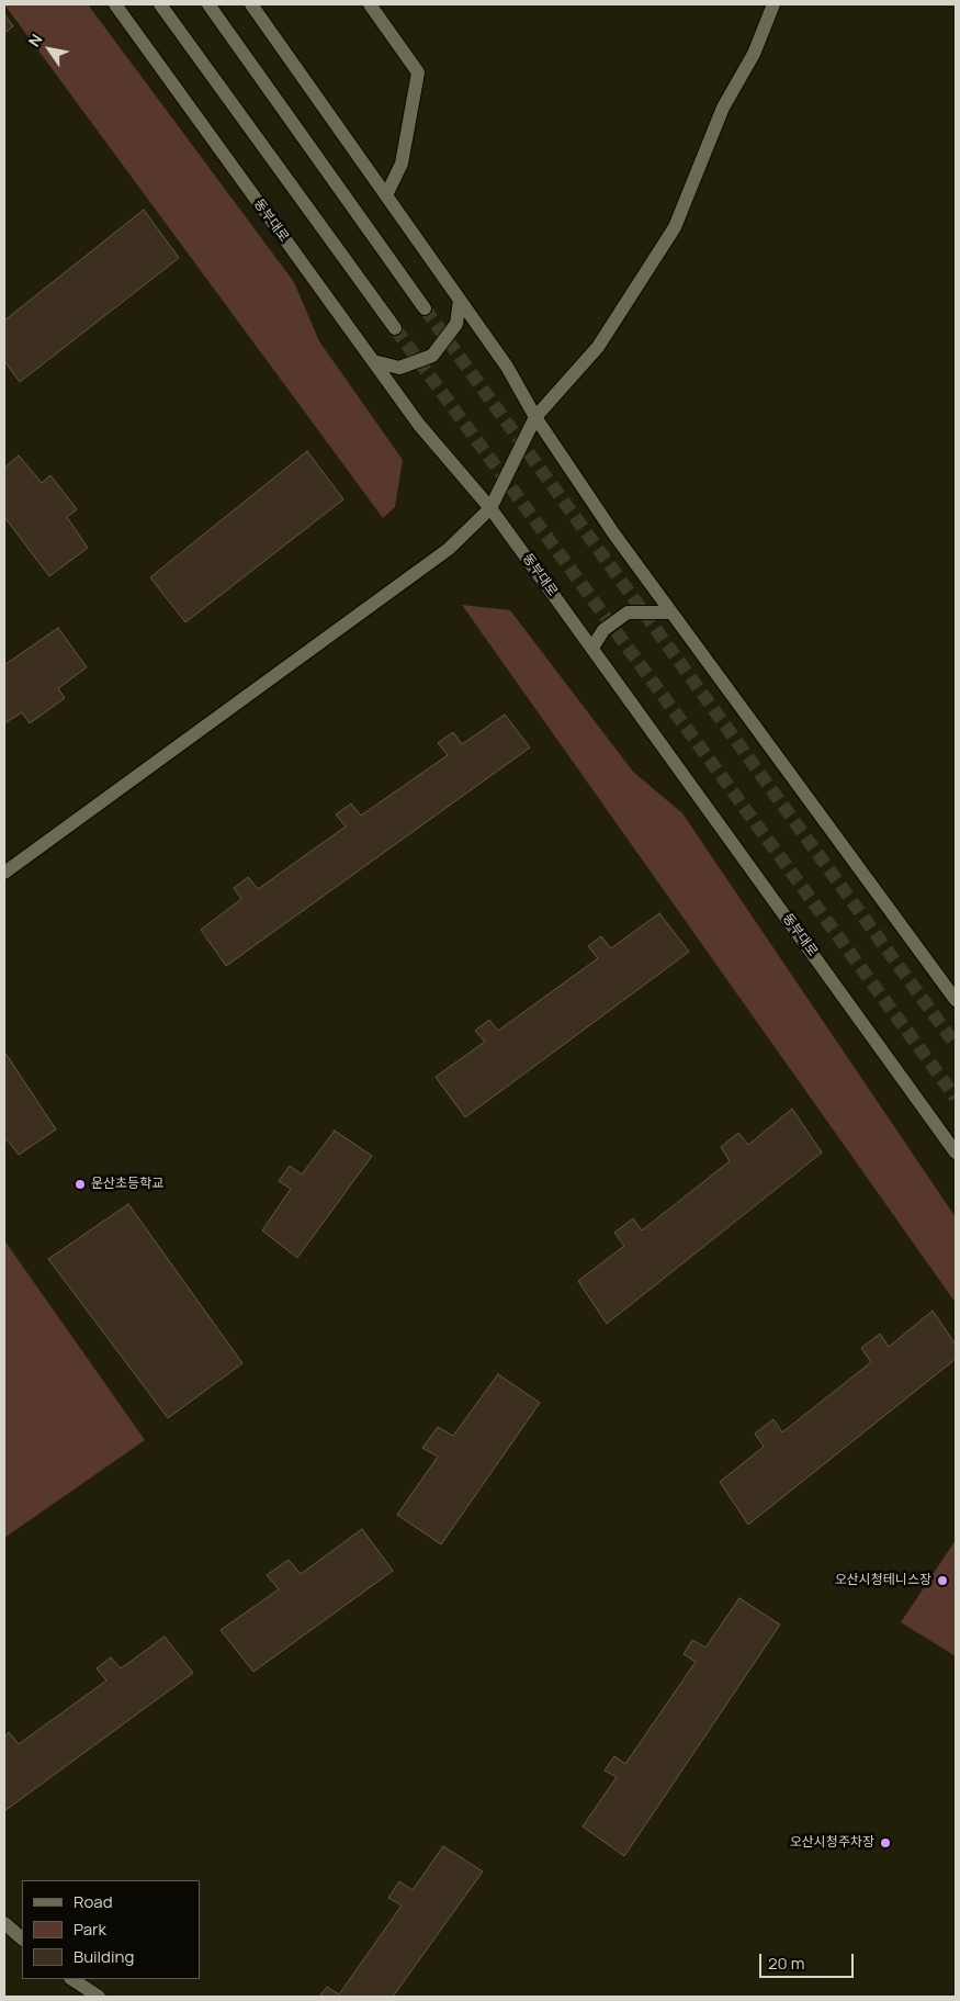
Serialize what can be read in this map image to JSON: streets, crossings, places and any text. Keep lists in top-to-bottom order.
{
  "streets": {
    "main road": ["동부대로"]
  },
  "places": ["운산초등학교", "오산시청테니스장", "오산시청주차장"],
  "legend": ["Road", "Park", "Building"],
  "scale_bar": "20 m",
  "north": "top left"
}
